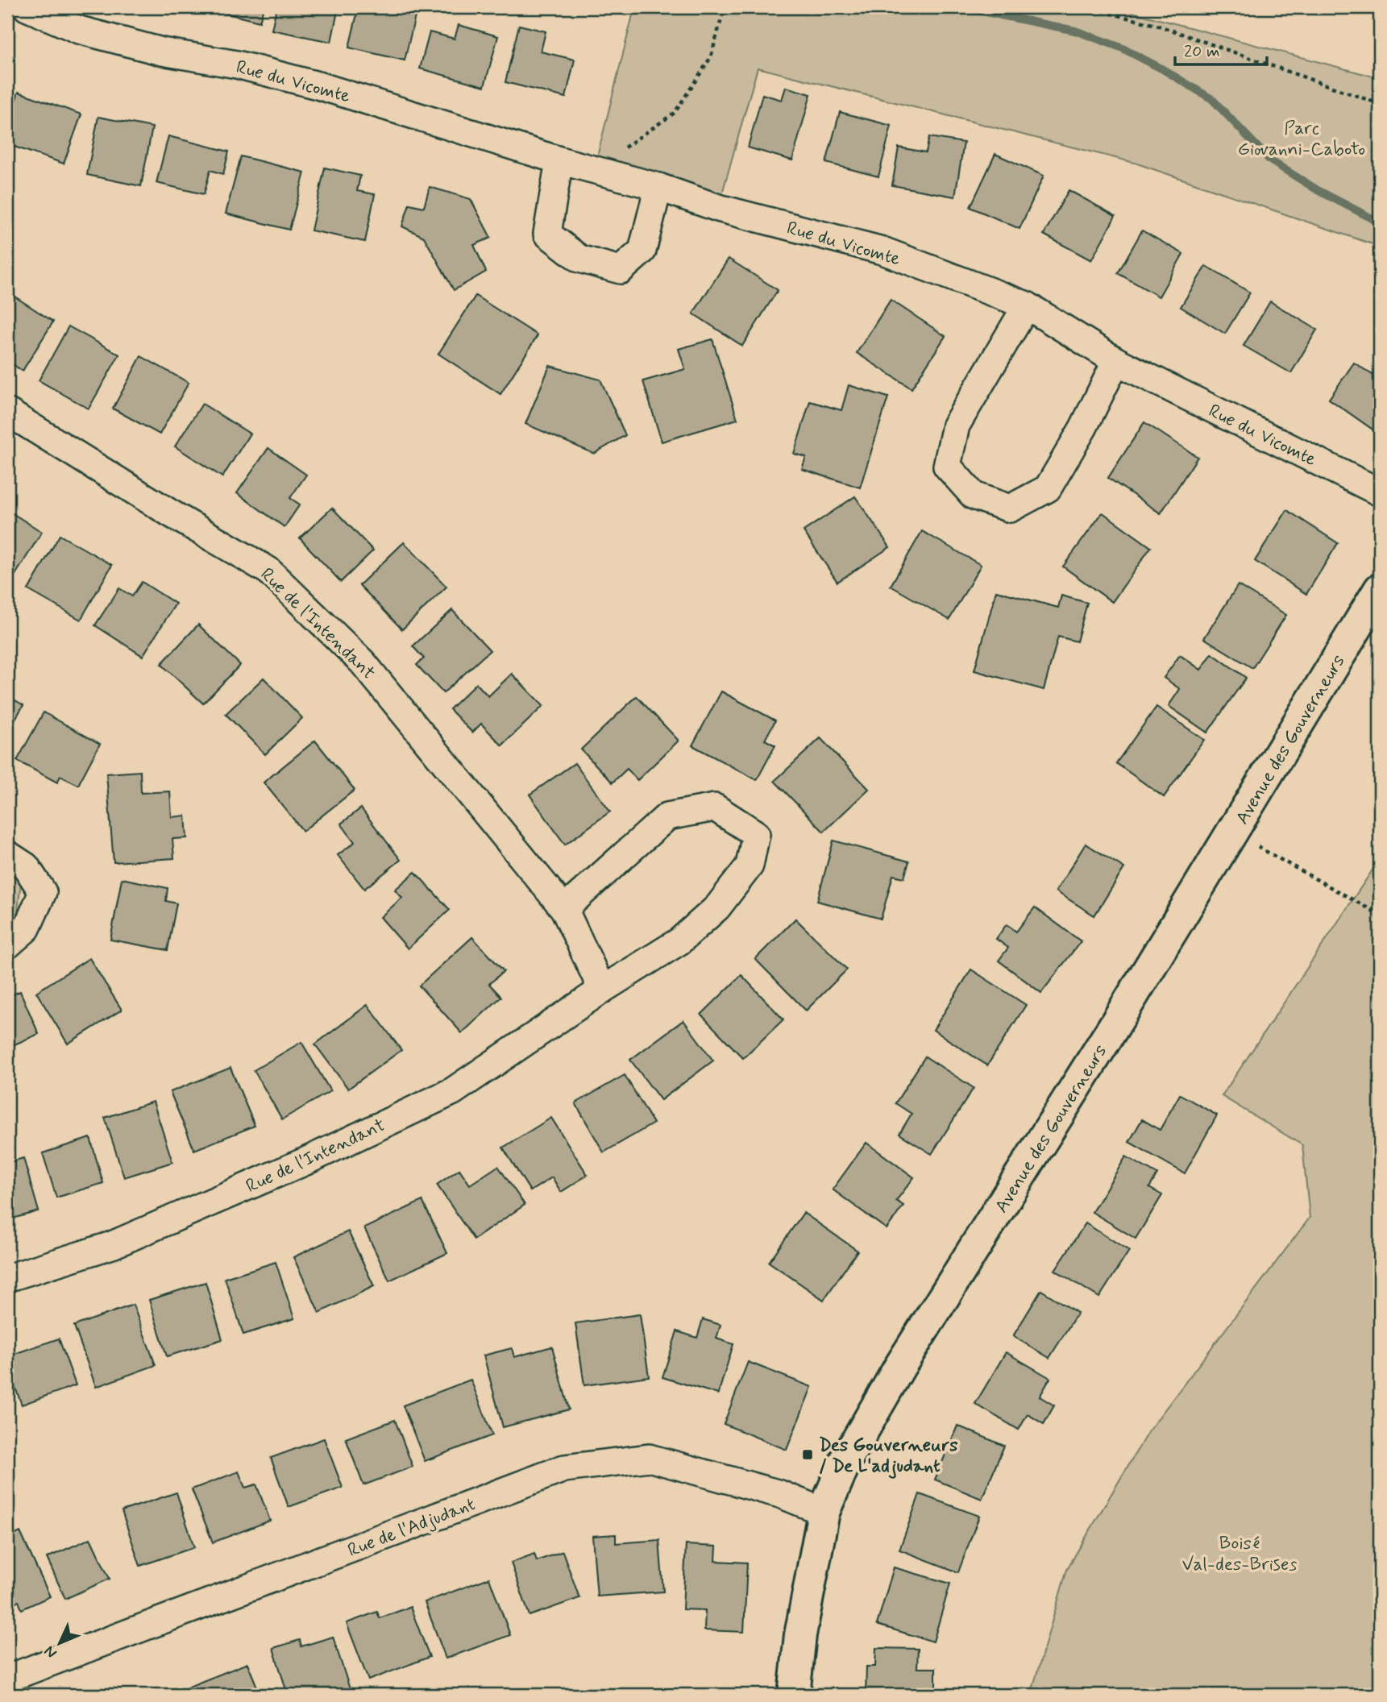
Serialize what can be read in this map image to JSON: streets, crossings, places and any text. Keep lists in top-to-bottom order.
{
  "streets": {
    "street": [
      "Rue du Vicomte",
      "Rue de l'Intendant",
      "Avenue des Gouverneurs",
      "Rue de l'Adjudant"
    ]
  },
  "crossings": [
    ["Avenue des Gouverneurs", "Rue de l'Adjudant"]
  ],
  "parks": ["Parc Giovanni-Caboto", "Boisé Val-des-Brises"],
  "places": {
    "transit": ["Des Gouverneurs / De L'adjudant"]
  },
  "scale_bar": "20 m",
  "north": "bottom left"
}
